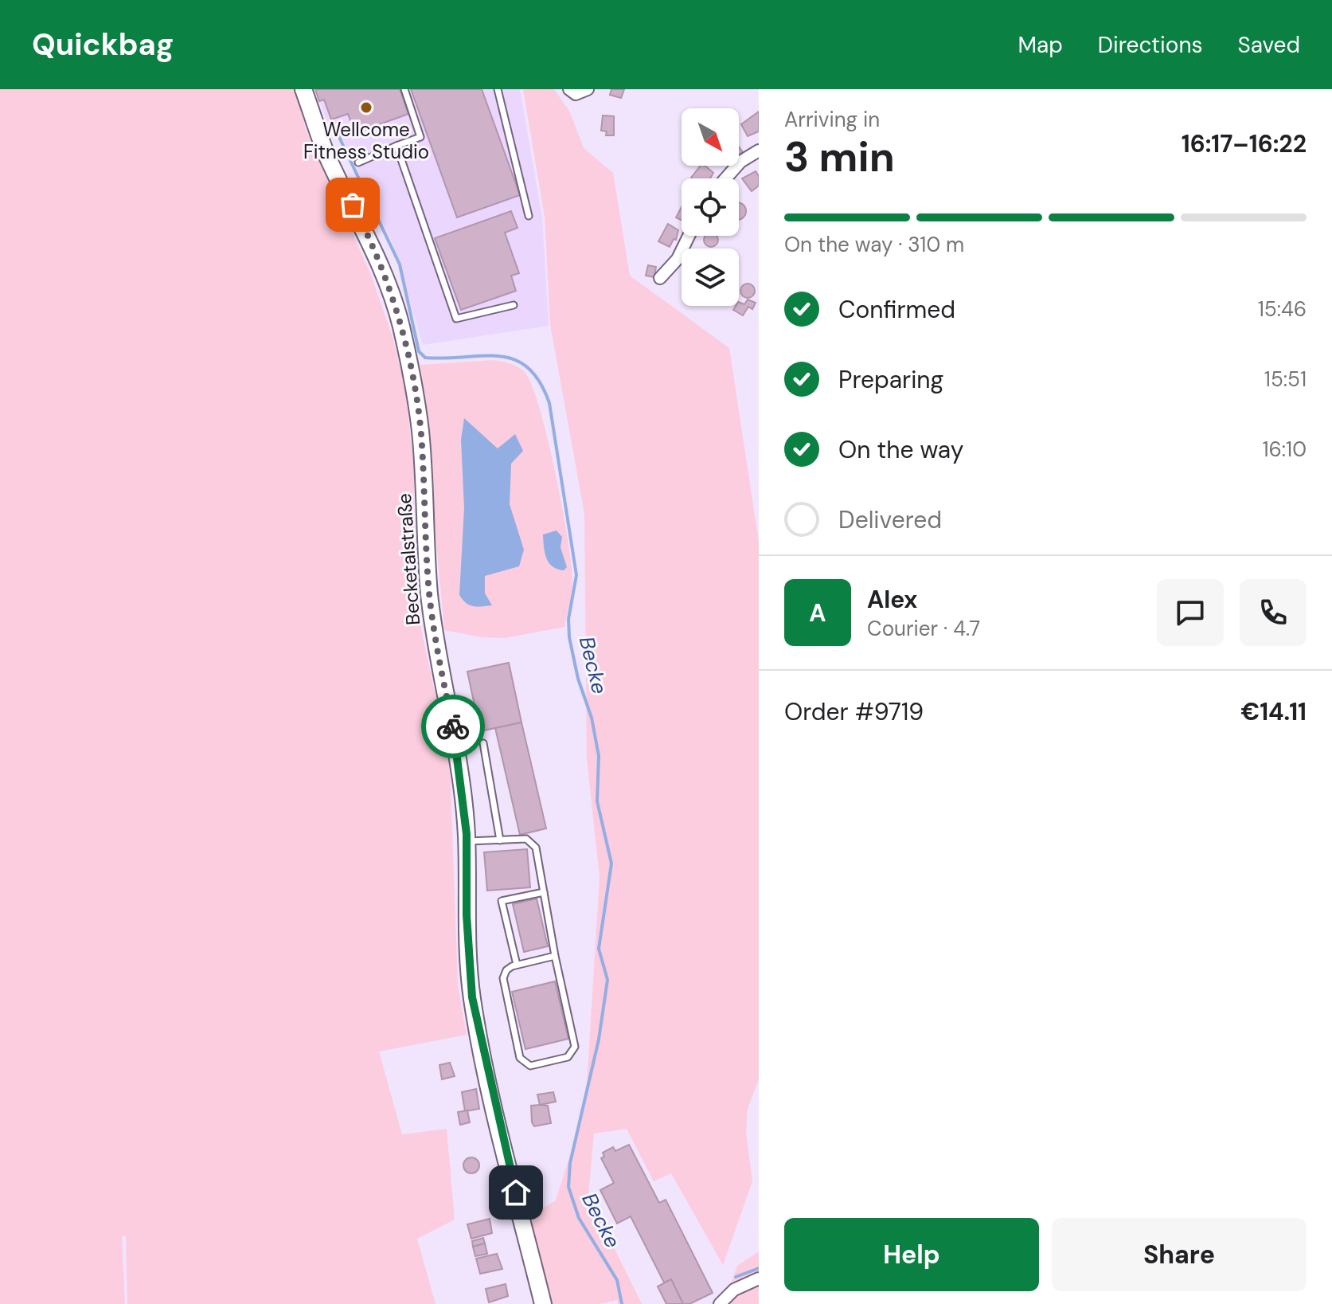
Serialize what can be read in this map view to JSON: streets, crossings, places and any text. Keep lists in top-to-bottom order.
{
  "streets": {
    "main road": ["Becketalstraße"]
  },
  "water": ["Becke"],
  "places": ["Wellcome Fitness Studio"],
  "north": "bottom right",
  "page": {
    "header": "Quickbag",
    "nav": ["Map", "Directions", "Saved"],
    "heading": ["3 min", "Arriving in", "16:17–16:22"],
    "panel": [
      "Alex",
      "Courier · 4.7",
      "Order #9719",
      "€14.11"
    ],
    "bar": "On the way · 310 m",
    "list": [
      ["Confirmed", "15:46"],
      ["Preparing", "15:51"],
      ["On the way", "16:10"],
      "Delivered"
    ],
    "round": "A",
    "buttons": ["Help", "Share"]
  }
}
